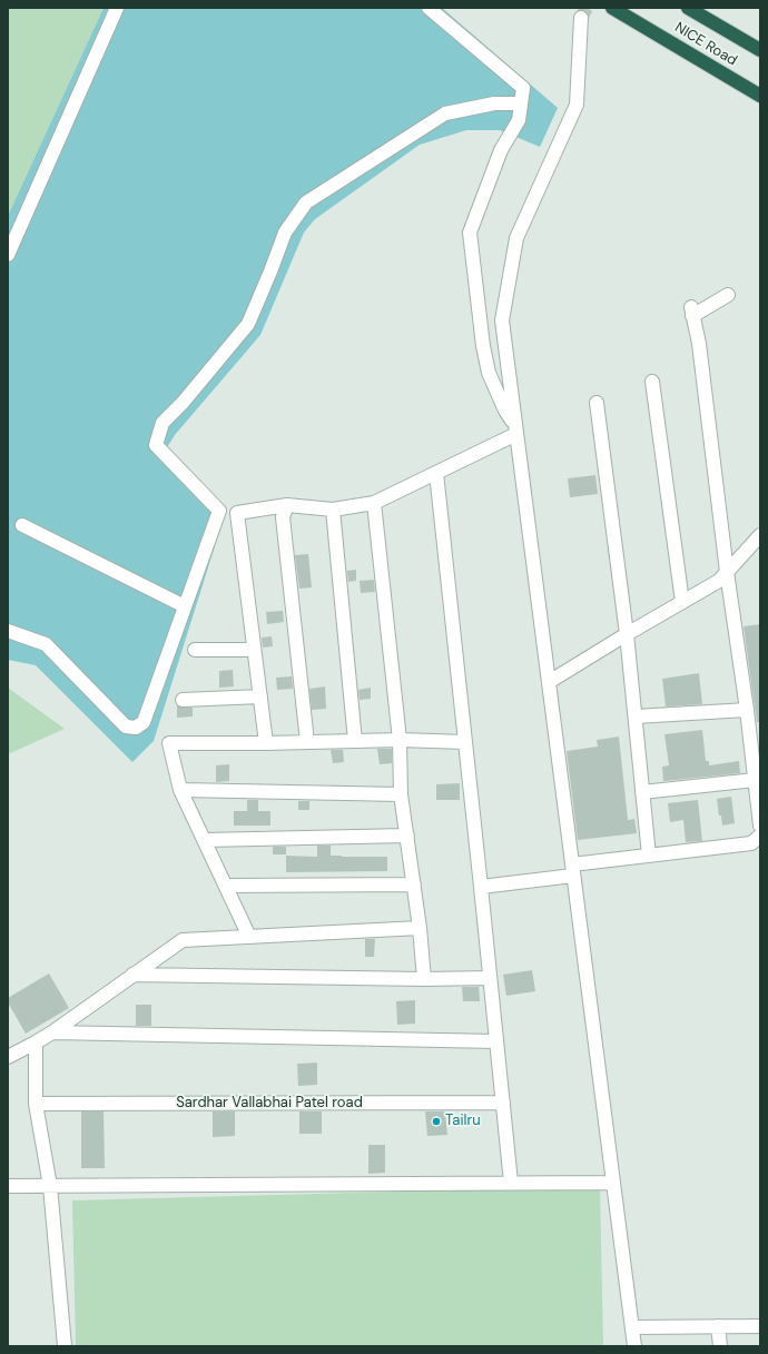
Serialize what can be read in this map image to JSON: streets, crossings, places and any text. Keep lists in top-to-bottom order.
{
  "streets": {
    "highway": ["NICE Road"],
    "street": ["Sardhar Vallabhai Patel road"]
  },
  "places": ["Tailru"]
}
